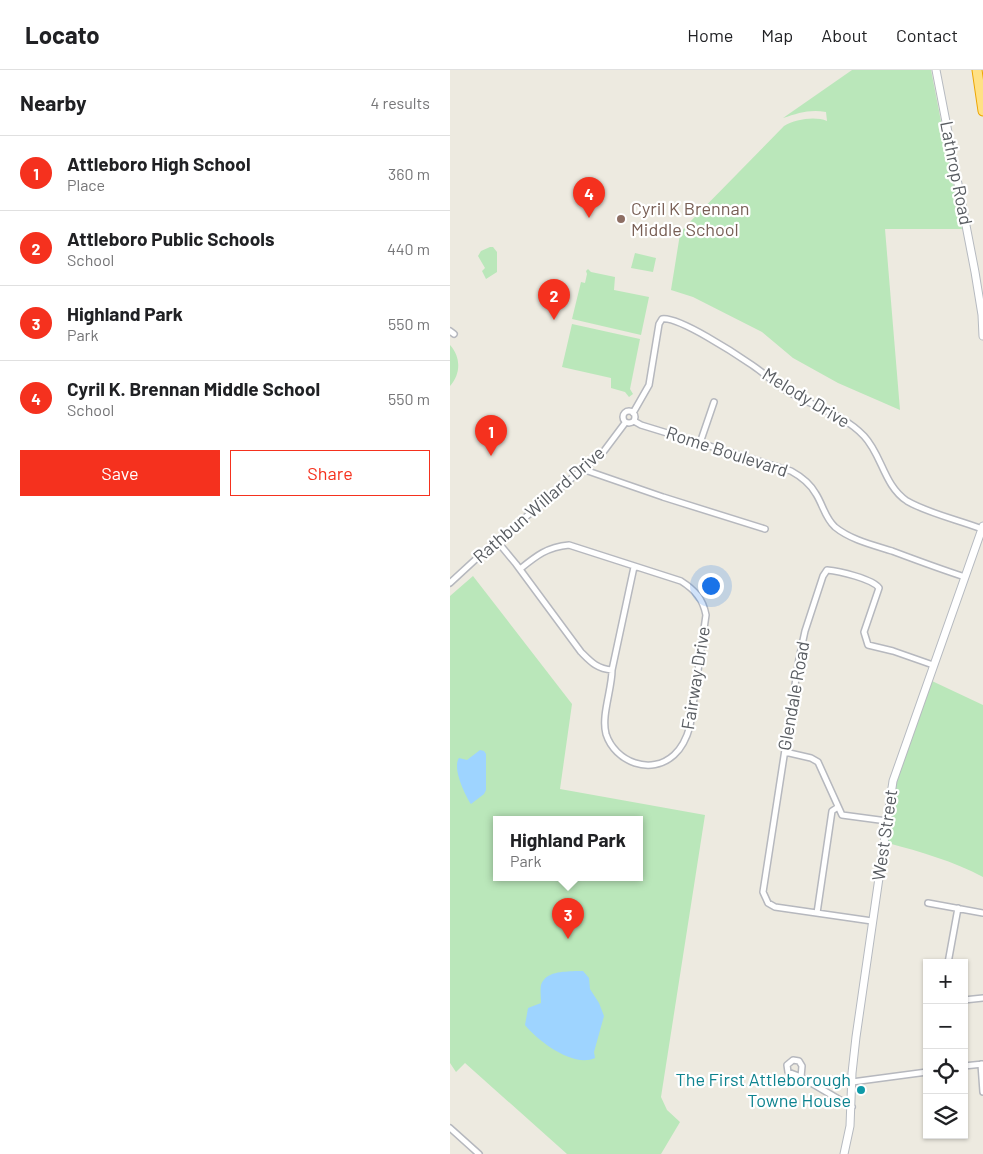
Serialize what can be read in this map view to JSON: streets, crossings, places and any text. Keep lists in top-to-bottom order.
{
  "streets": {
    "main road": ["Lathrop Road", "West Street"],
    "street": [
      "Melody Drive",
      "Rome Boulevard",
      "Rathbun Willard Drive",
      "Fairway Drive",
      "Glendale Road"
    ]
  },
  "crossings": [
    ["Melody Drive", "Rome Boulevard"],
    ["Melody Drive", "Rathbun Willard Drive"],
    ["Melody Drive", "West Street"],
    ["Rome Boulevard", "Rathbun Willard Drive"],
    ["Rome Boulevard", "West Street"],
    ["Glendale Road", "West Street"]
  ],
  "places": ["Cyril K Brennan Middle School", "The First Attleborough Towne House"],
  "page": {
    "header": "Locato",
    "nav": [
      "Home",
      "Map",
      "About",
      "Contact"
    ],
    "heading": ["Nearby", "4 results"],
    "list": [
      {
        "mark": "1",
        "name": "Attleboro High School",
        "note": "Place",
        "value": "360 m"
      },
      {
        "mark": "2",
        "name": "Attleboro Public Schools",
        "note": "School",
        "value": "440 m"
      },
      {
        "mark": "3",
        "name": "Highland Park",
        "note": "Park",
        "value": "550 m"
      },
      {
        "mark": "4",
        "name": "Cyril K. Brennan Middle School",
        "note": "School",
        "value": "550 m"
      }
    ],
    "pins": [
      "4",
      "2",
      "1",
      "3"
    ],
    "buttons": ["Save", "Share"],
    "popup": ["Highland Park", "Park"],
    "map_buttons": ["+", "−"]
  }
}
